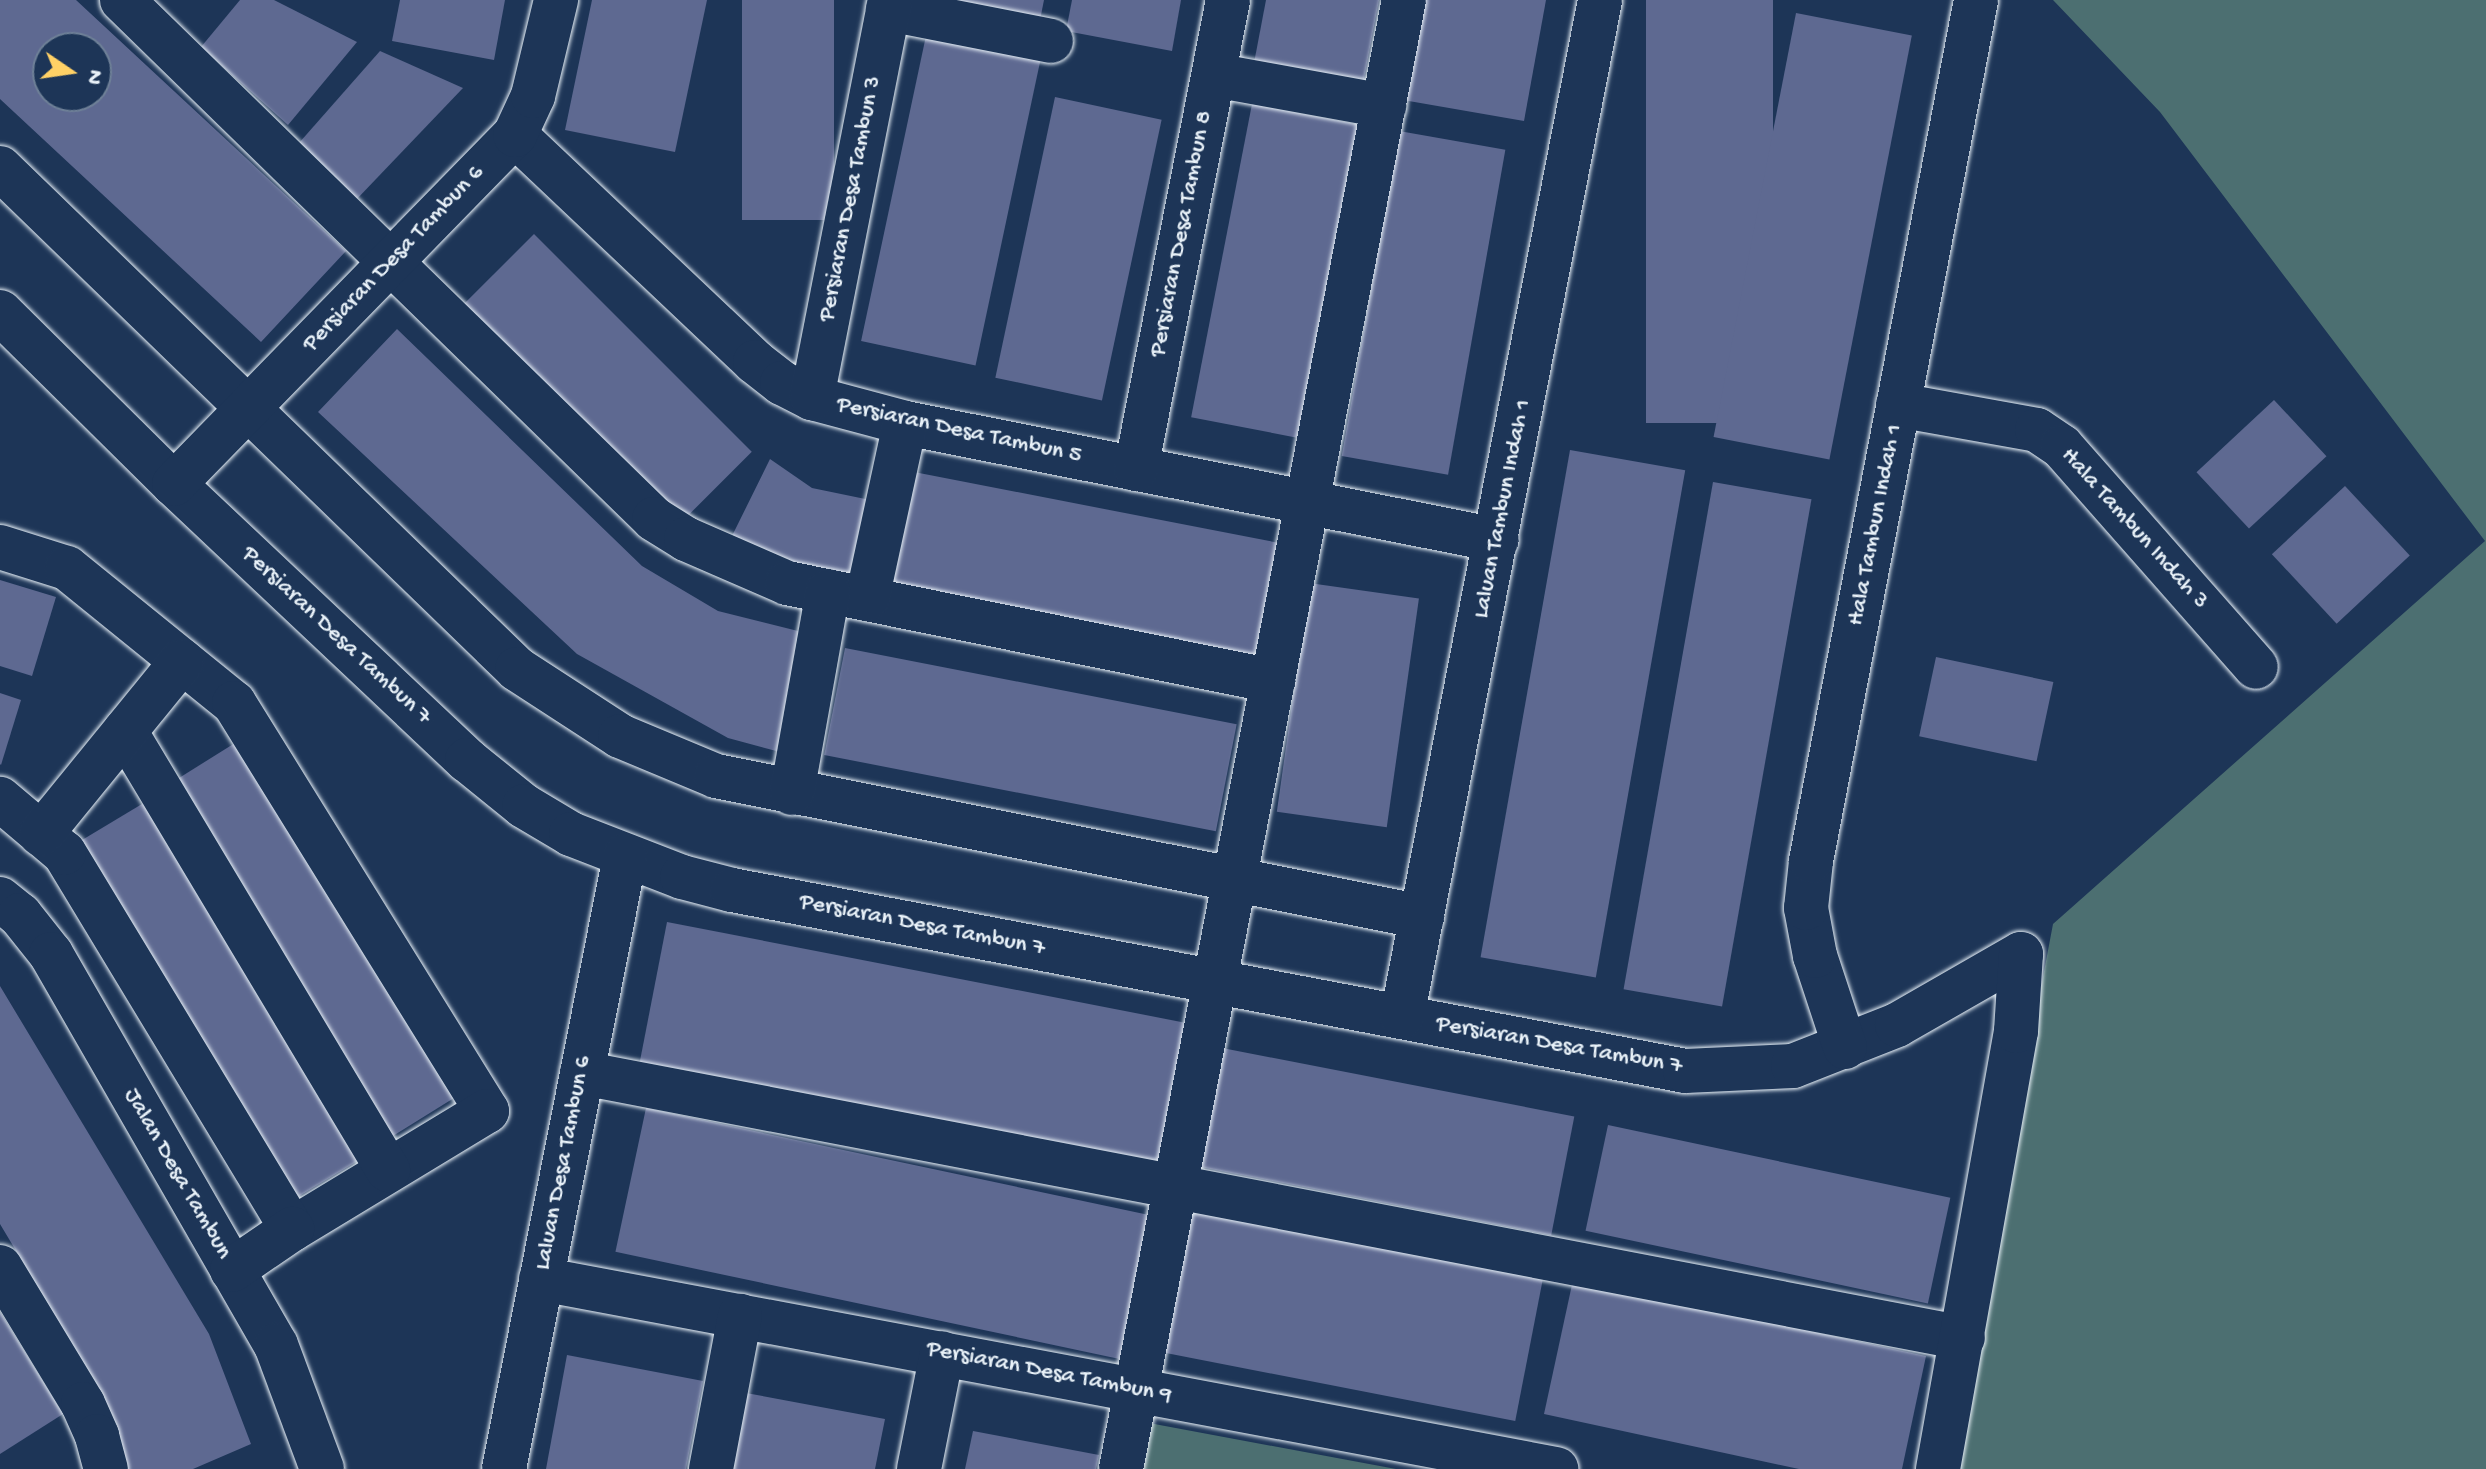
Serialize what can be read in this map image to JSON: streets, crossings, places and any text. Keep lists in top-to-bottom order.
{
  "streets": {
    "street": [
      "Persiaran Desa Tambun 3",
      "Persiaran Desa Tambun 8",
      "Persiaran Desa Tambun 6",
      "Persiaran Desa Tambun 5",
      "Laluan Tambun Indah 1",
      "Hala Tambun Indah 1",
      "Hala Tambun Indah 3",
      "Persiaran Desa Tambun 7",
      "Laluan Desa Tambun 6",
      "Jalan Desa Tambun",
      "Persiaran Desa Tambun 9"
    ]
  },
  "crossings": [
    ["Persiaran Desa Tambun 3", "Persiaran Desa Tambun 5"],
    ["Persiaran Desa Tambun 8", "Persiaran Desa Tambun 5"],
    ["Persiaran Desa Tambun 6", "Persiaran Desa Tambun 5"],
    ["Persiaran Desa Tambun 6", "Persiaran Desa Tambun 7"],
    ["Persiaran Desa Tambun 5", "Laluan Tambun Indah 1"],
    ["Laluan Tambun Indah 1", "Persiaran Desa Tambun 7"],
    ["Hala Tambun Indah 1", "Hala Tambun Indah 3"],
    ["Hala Tambun Indah 1", "Persiaran Desa Tambun 7"],
    ["Persiaran Desa Tambun 7", "Laluan Desa Tambun 6"],
    ["Laluan Desa Tambun 6", "Persiaran Desa Tambun 9"]
  ],
  "north": "right"
}
